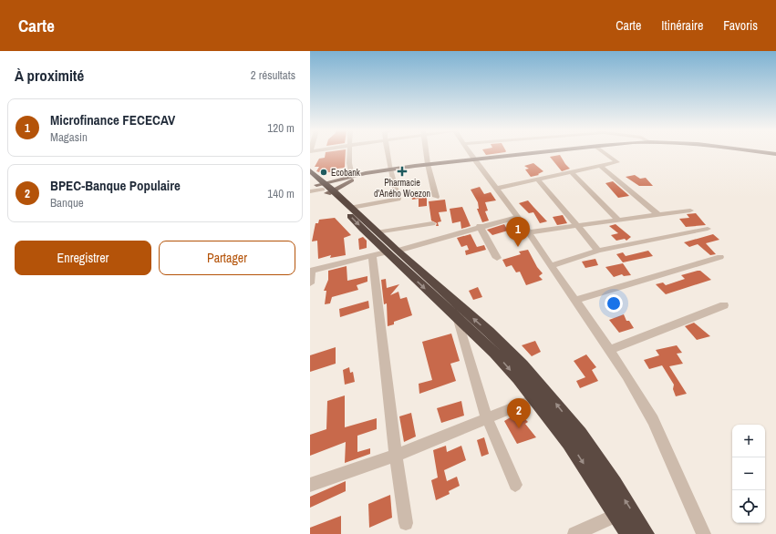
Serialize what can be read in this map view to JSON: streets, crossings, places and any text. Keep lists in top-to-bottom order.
{
  "places": {
    "health": ["Pharmacie d'Aného Woezon"],
    "other": ["Ecobank"]
  },
  "page": {
    "header": "Carte",
    "nav": ["Carte", "Itinéraire", "Favoris"],
    "heading": ["À proximité", "2 résultats"],
    "list": [
      {
        "mark": "1",
        "name": "Microfinance FECECAV",
        "note": "Magasin",
        "value": "120 m"
      },
      {
        "mark": "2",
        "name": "BPEC-Banque Populaire",
        "note": "Banque",
        "value": "140 m"
      }
    ],
    "pins": ["1", "2"],
    "buttons": ["Enregistrer", "Partager"],
    "map_buttons": ["+", "−"]
  }
}
